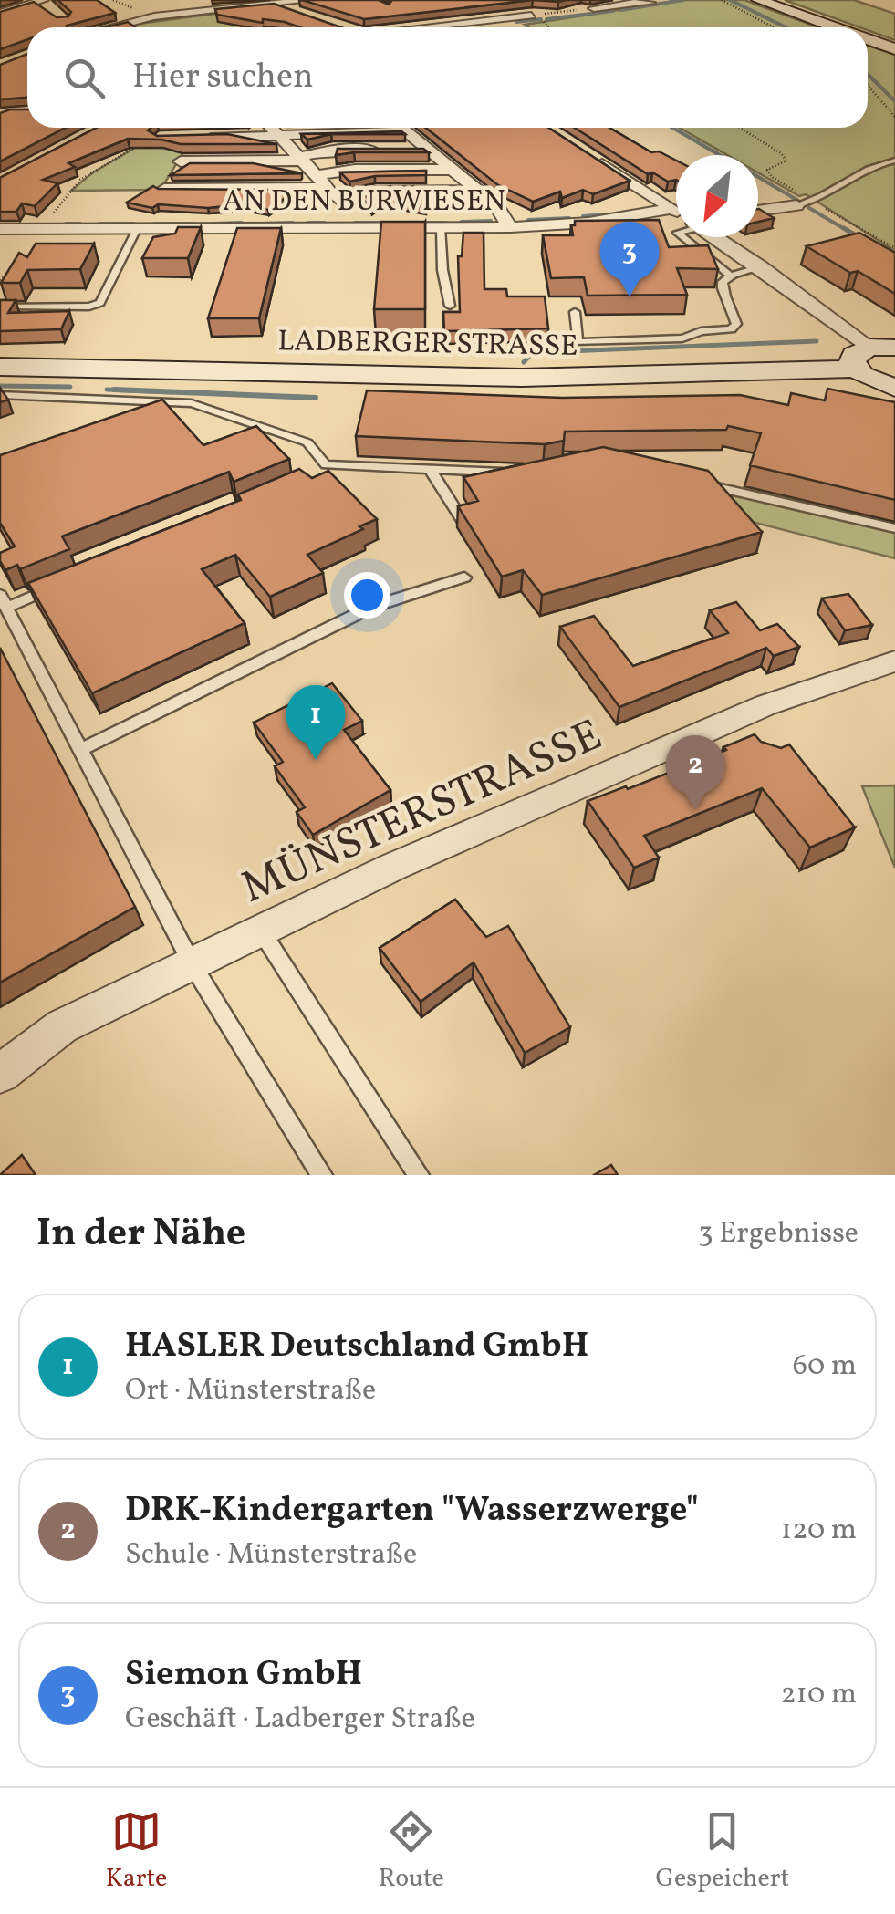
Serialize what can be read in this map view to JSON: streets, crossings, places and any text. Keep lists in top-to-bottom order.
{
  "streets": {
    "main road": ["LADBERGER STRASSE"],
    "street": ["AN DEN BURWIESEN", "MÜNSTERSTRASSE"]
  },
  "north": "bottom left",
  "page": {
    "search": "Hier suchen",
    "pins": ["3", "1", "2"],
    "heading": ["In der Nähe", "3 Ergebnisse"],
    "list": [
      {
        "mark": "1",
        "name": "HASLER Deutschland GmbH",
        "note": "Ort · Münsterstraße",
        "value": "60 m"
      },
      {
        "mark": "2",
        "name": "DRK-Kindergarten \"Wasserzwerge\"",
        "note": "Schule · Münsterstraße",
        "value": "120 m"
      },
      {
        "mark": "3",
        "name": "Siemon GmbH",
        "note": "Geschäft · Ladberger Straße",
        "value": "210 m"
      }
    ],
    "nav": ["Karte", "Route", "Gespeichert"]
  }
}
